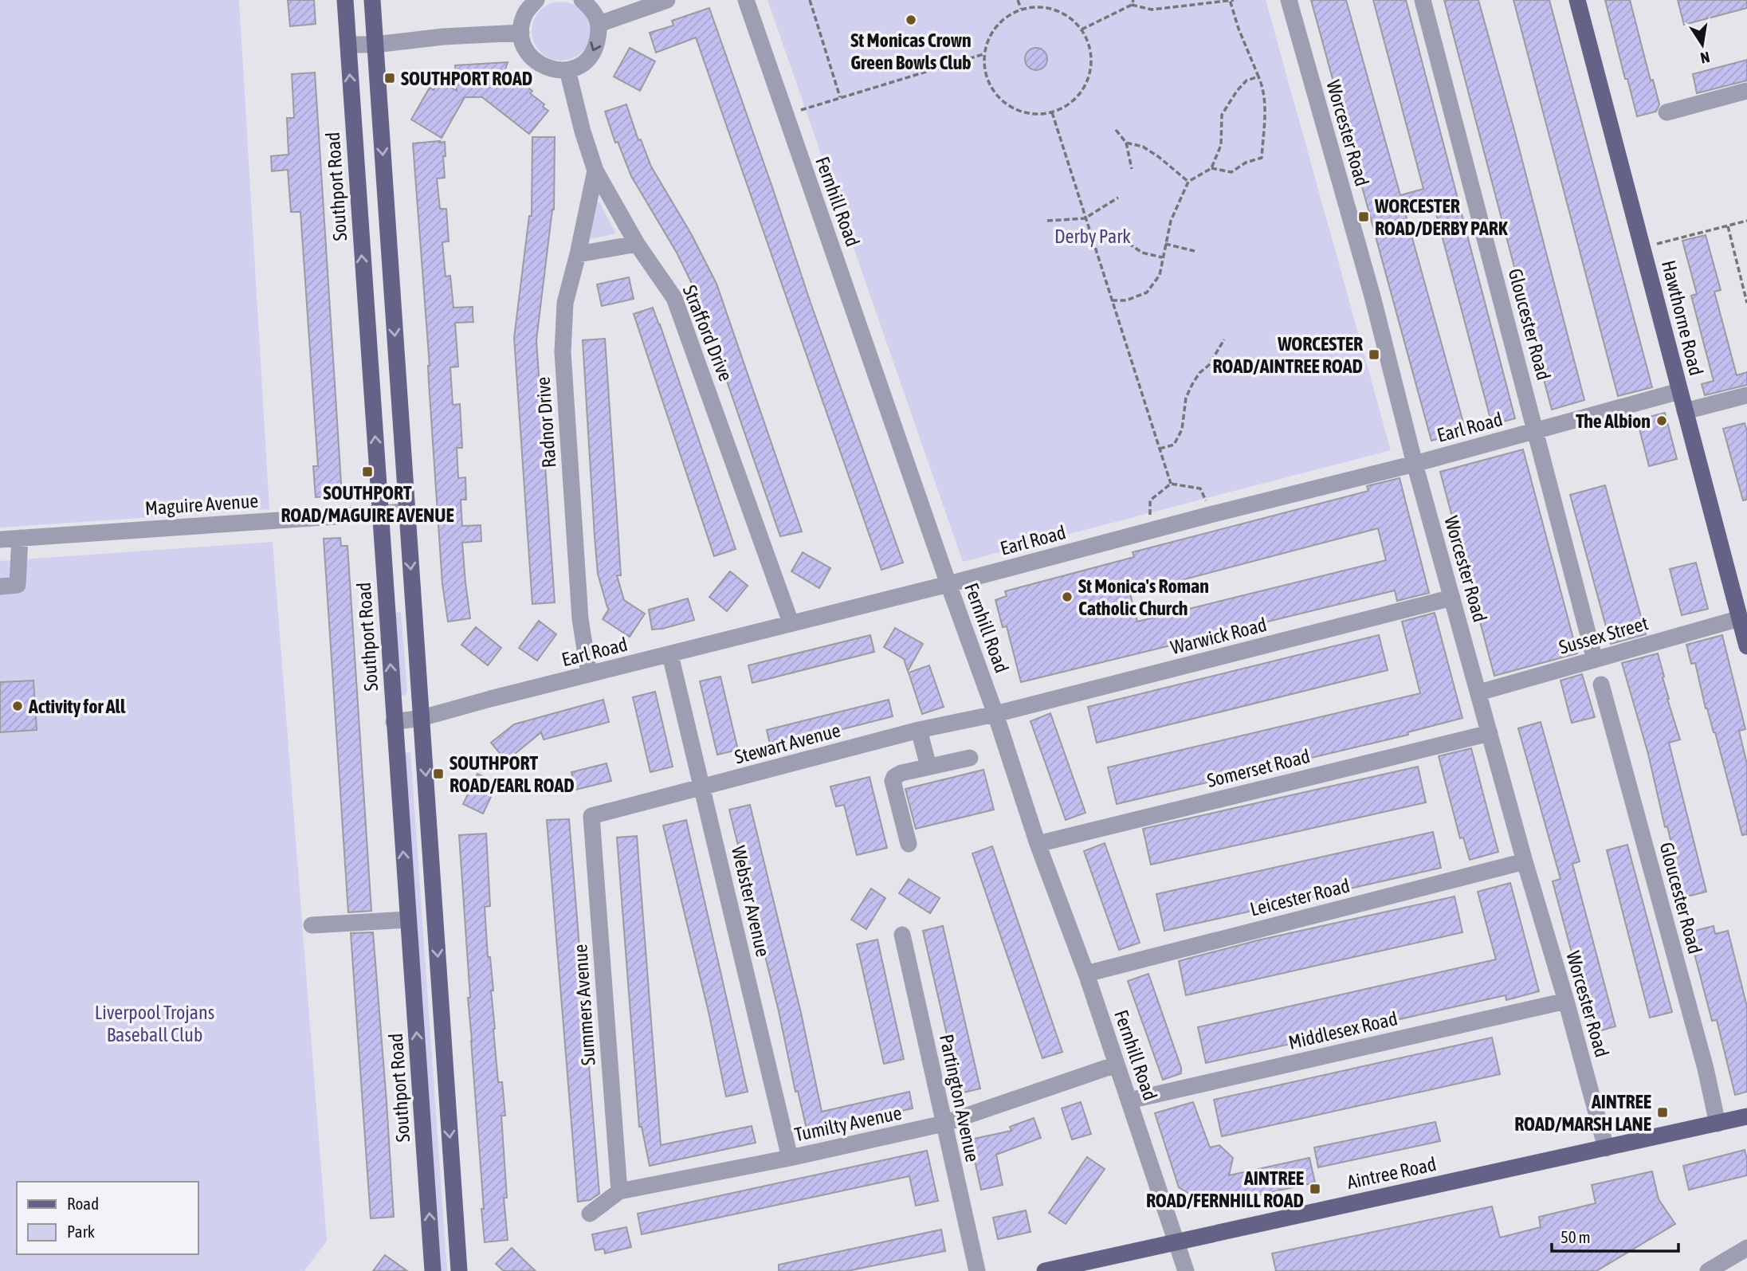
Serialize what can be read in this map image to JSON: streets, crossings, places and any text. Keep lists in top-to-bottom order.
{
  "streets": {
    "main road": ["Southport Road", "Hawthorne Road", "Aintree Road"],
    "street": [
      "Worcester Road",
      "Fernhill Road",
      "Gloucester Road",
      "Strafford Drive",
      "Radnor Drive",
      "Earl Road",
      "Maguire Avenue",
      "Sussex Street",
      "Warwick Road",
      "Stewart Avenue",
      "Somerset Road",
      "Leicester Road",
      "Webster Avenue",
      "Summers Avenue",
      "Middlesex Road",
      "Partington Avenue",
      "Tumilty Avenue"
    ]
  },
  "crossings": [
    ["Worcester Road", "Earl Road"],
    ["Worcester Road", "Sussex Street"],
    ["Worcester Road", "Warwick Road"],
    ["Worcester Road", "Somerset Road"],
    ["Worcester Road", "Leicester Road"],
    ["Worcester Road", "Middlesex Road"],
    ["Worcester Road", "Aintree Road"],
    ["Southport Road", "Earl Road"],
    ["Southport Road", "Maguire Avenue"],
    ["Fernhill Road", "Earl Road"],
    ["Fernhill Road", "Warwick Road"],
    ["Fernhill Road", "Stewart Avenue"],
    ["Fernhill Road", "Somerset Road"],
    ["Fernhill Road", "Leicester Road"],
    ["Fernhill Road", "Middlesex Road"],
    ["Fernhill Road", "Tumilty Avenue"],
    ["Fernhill Road", "Aintree Road"],
    ["Hawthorne Road", "Earl Road"],
    ["Hawthorne Road", "Sussex Street"],
    ["Gloucester Road", "Earl Road"],
    ["Gloucester Road", "Sussex Street"],
    ["Gloucester Road", "Aintree Road"],
    ["Strafford Drive", "Radnor Drive"],
    ["Strafford Drive", "Earl Road"],
    ["Radnor Drive", "Earl Road"],
    ["Earl Road", "Webster Avenue"],
    ["Warwick Road", "Stewart Avenue"],
    ["Stewart Avenue", "Webster Avenue"],
    ["Stewart Avenue", "Summers Avenue"],
    ["Webster Avenue", "Tumilty Avenue"],
    ["Summers Avenue", "Tumilty Avenue"],
    ["Partington Avenue", "Tumilty Avenue"]
  ],
  "parks": ["Derby Park", "Liverpool Trojans Baseball Club"],
  "places": {
    "other": [
      "St Monicas Crown Green Bowls Club",
      "The Albion",
      "St Monica's Roman Catholic Church",
      "Activity for All"
    ],
    "transit": [
      "SOUTHPORT ROAD",
      "WORCESTER ROAD/DERBY PARK",
      "WORCESTER ROAD/AINTREE ROAD",
      "SOUTHPORT ROAD/MAGUIRE AVENUE",
      "SOUTHPORT ROAD/EARL ROAD",
      "AINTREE ROAD/MARSH LANE",
      "AINTREE ROAD/FERNHILL ROAD"
    ]
  },
  "legend": ["Road", "Park"],
  "scale_bar": "50 m",
  "north": "bottom"
}
